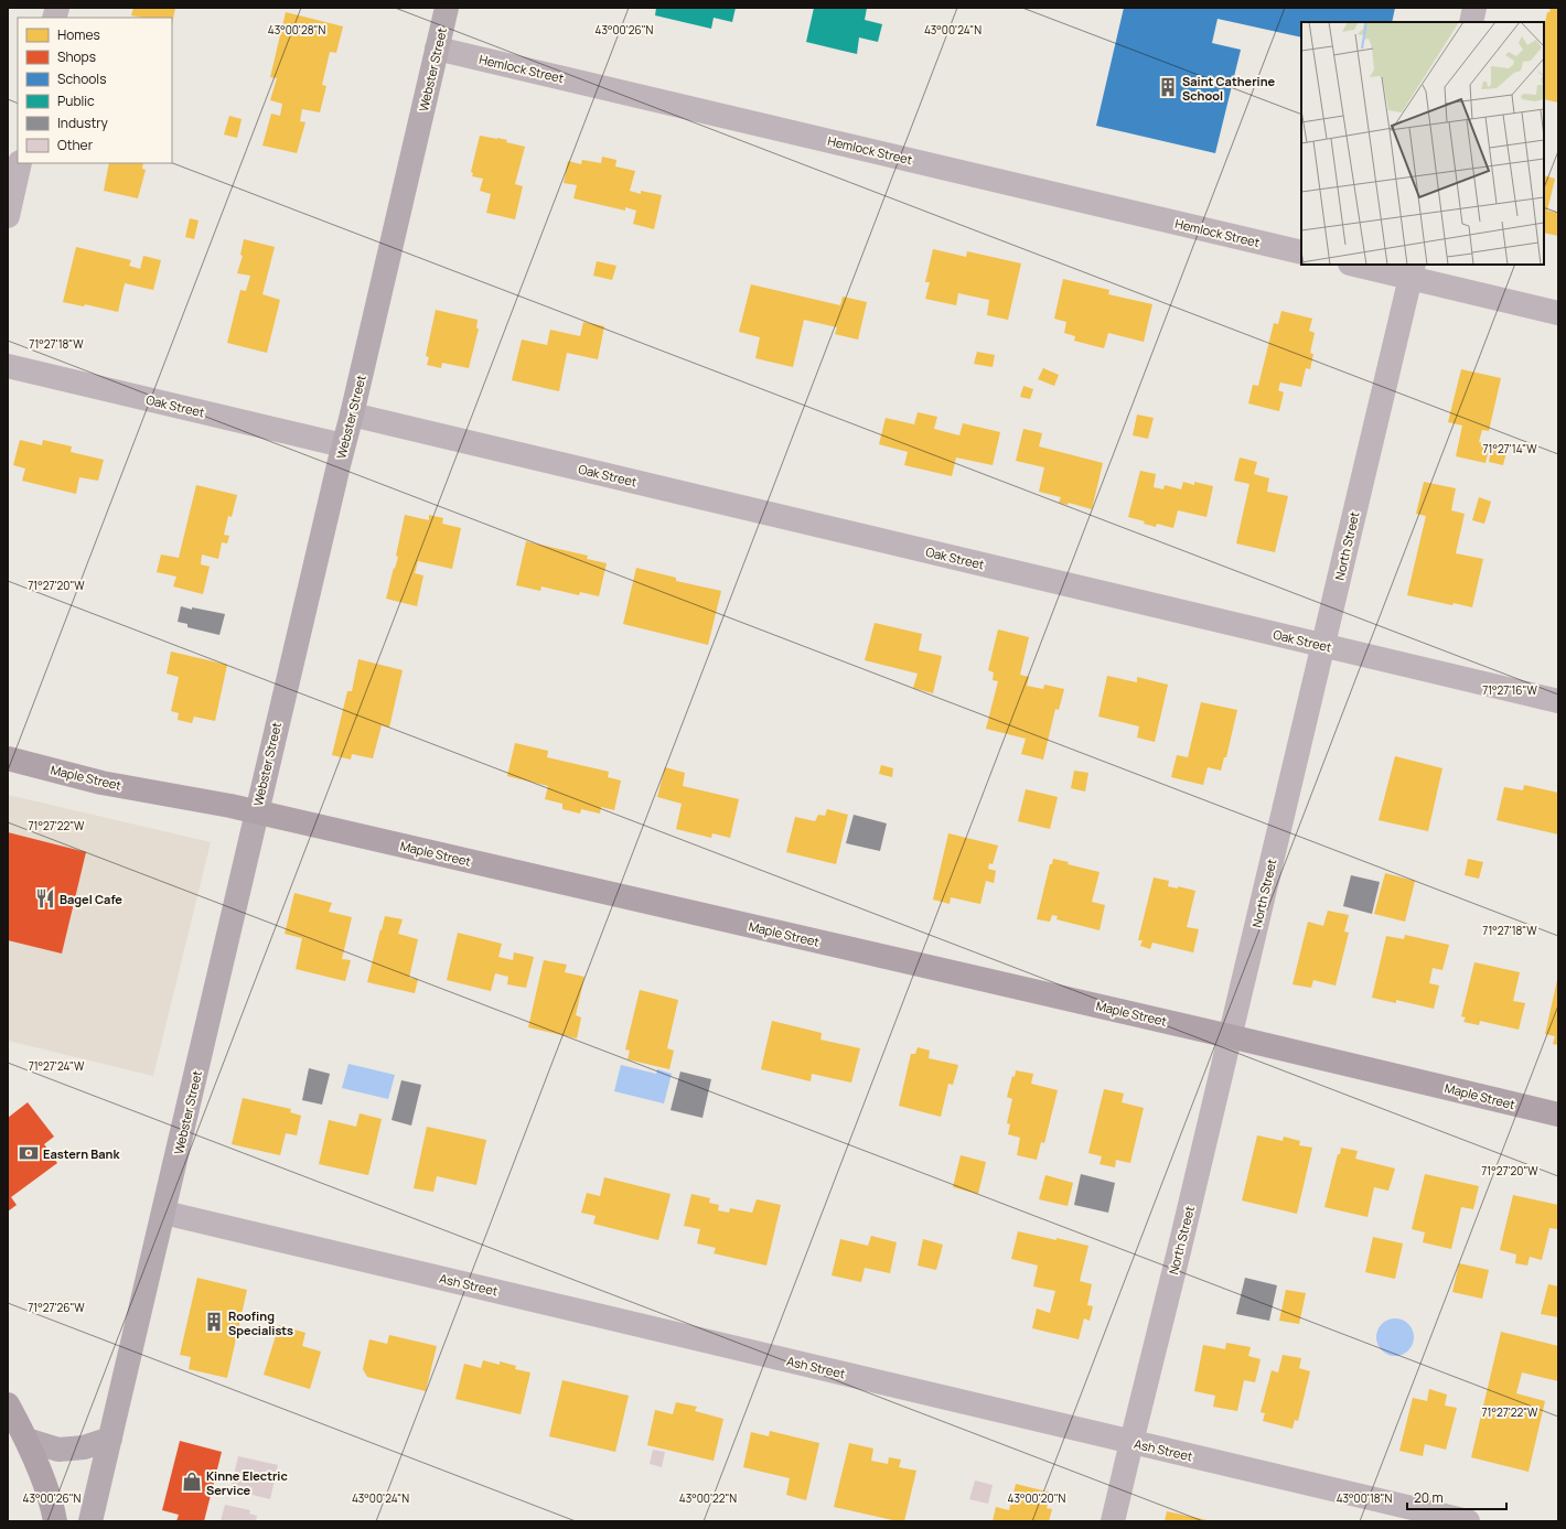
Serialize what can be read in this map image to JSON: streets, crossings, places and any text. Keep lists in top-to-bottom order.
{
  "streets": {
    "main road": ["Maple Street"],
    "street": [
      "Hemlock Street",
      "Webster Street",
      "Oak Street",
      "North Street",
      "Ash Street"
    ]
  },
  "crossings": [
    ["Hemlock Street", "Webster Street"],
    ["Webster Street", "Oak Street"],
    ["Webster Street", "Maple Street"],
    ["Webster Street", "Ash Street"],
    ["Oak Street", "North Street"],
    ["North Street", "Maple Street"],
    ["North Street", "Ash Street"]
  ],
  "places": {
    "building": ["Saint Catherine School", "Roofing Specialists"],
    "restaurant": ["Bagel Cafe"],
    "bank": ["Eastern Bank"],
    "shop": ["Kinne Electric Service"]
  },
  "legend": [
    "Homes",
    "Shops",
    "Schools",
    "Public",
    "Industry",
    "Other"
  ],
  "scale_bar": "20 m",
  "coordinates": [
    "43°00'28\"N",
    "43°00'26\"N",
    "43°00'24\"N",
    "71°27'18\"W",
    "71°27'14\"W",
    "71°27'20\"W",
    "71°27'16\"W",
    "71°27'22\"W",
    "71°27'24\"W",
    "71°27'26\"W",
    "43°00'22\"N",
    "43°00'20\"N",
    "43°00'18\"N"
  ]
}
